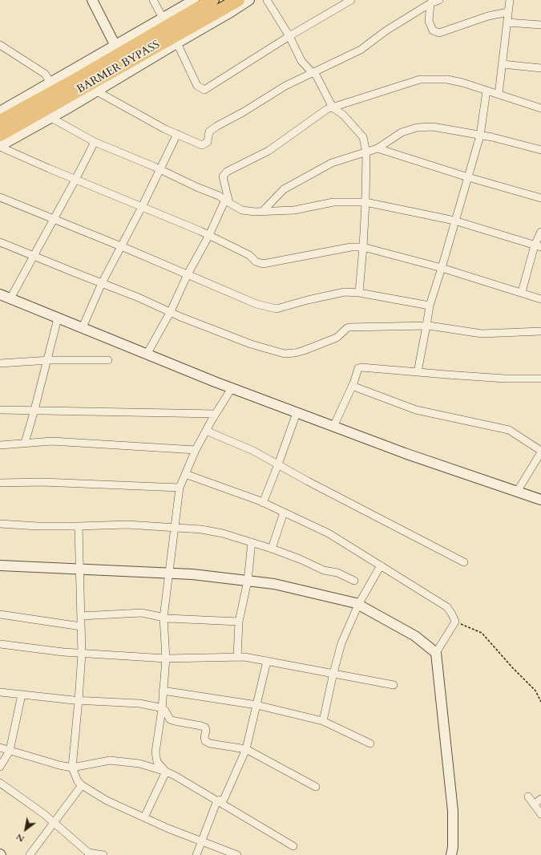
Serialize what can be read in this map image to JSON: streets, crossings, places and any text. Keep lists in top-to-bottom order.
{
  "streets": {
    "highway": ["BARMER BYPASS"]
  },
  "north": "bottom left"
}
